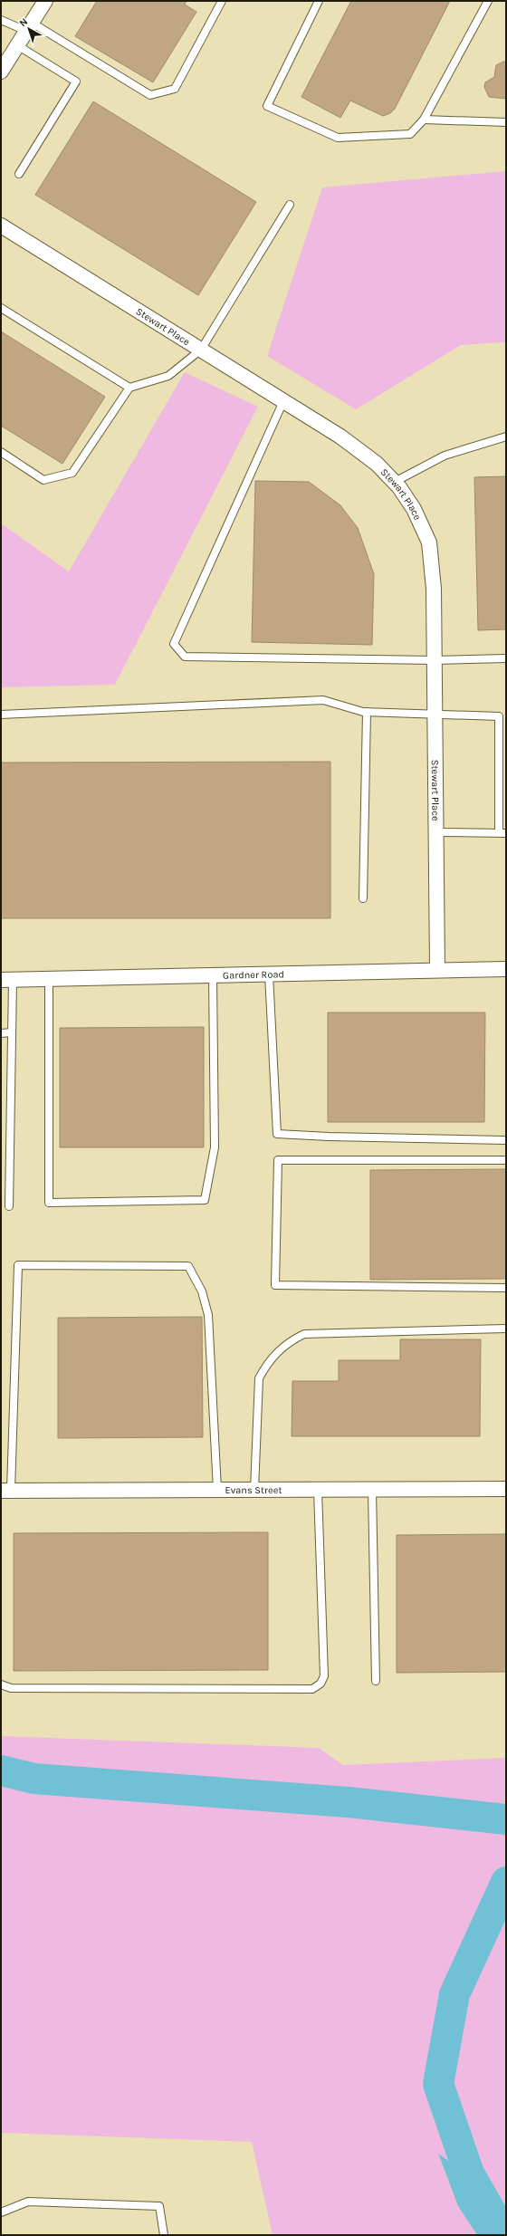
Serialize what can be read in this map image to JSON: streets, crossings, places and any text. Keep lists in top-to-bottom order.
{
  "streets": {
    "street": ["Stewart Place", "Gardner Road", "Evans Street"]
  },
  "crossings": [
    ["Stewart Place", "Gardner Road"]
  ],
  "north": "top left"
}
